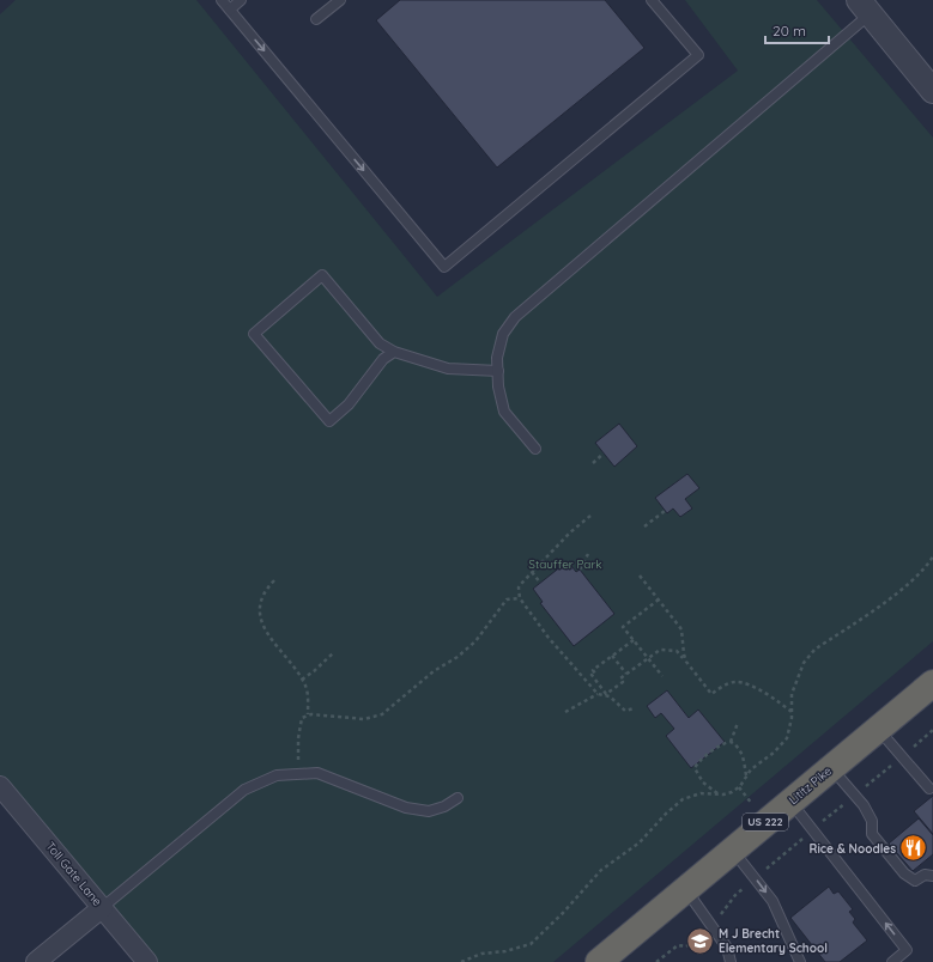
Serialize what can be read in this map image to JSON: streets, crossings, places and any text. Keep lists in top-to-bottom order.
{
  "streets": {
    "highway": ["Lititz Pike", "US 222"],
    "street": ["Toll Gate Lane"]
  },
  "parks": ["Stauffer Park"],
  "places": {
    "restaurant": ["Rice & Noodles"],
    "school or university": ["M J Brecht Elementary School"]
  },
  "scale_bar": "20 m"
}
